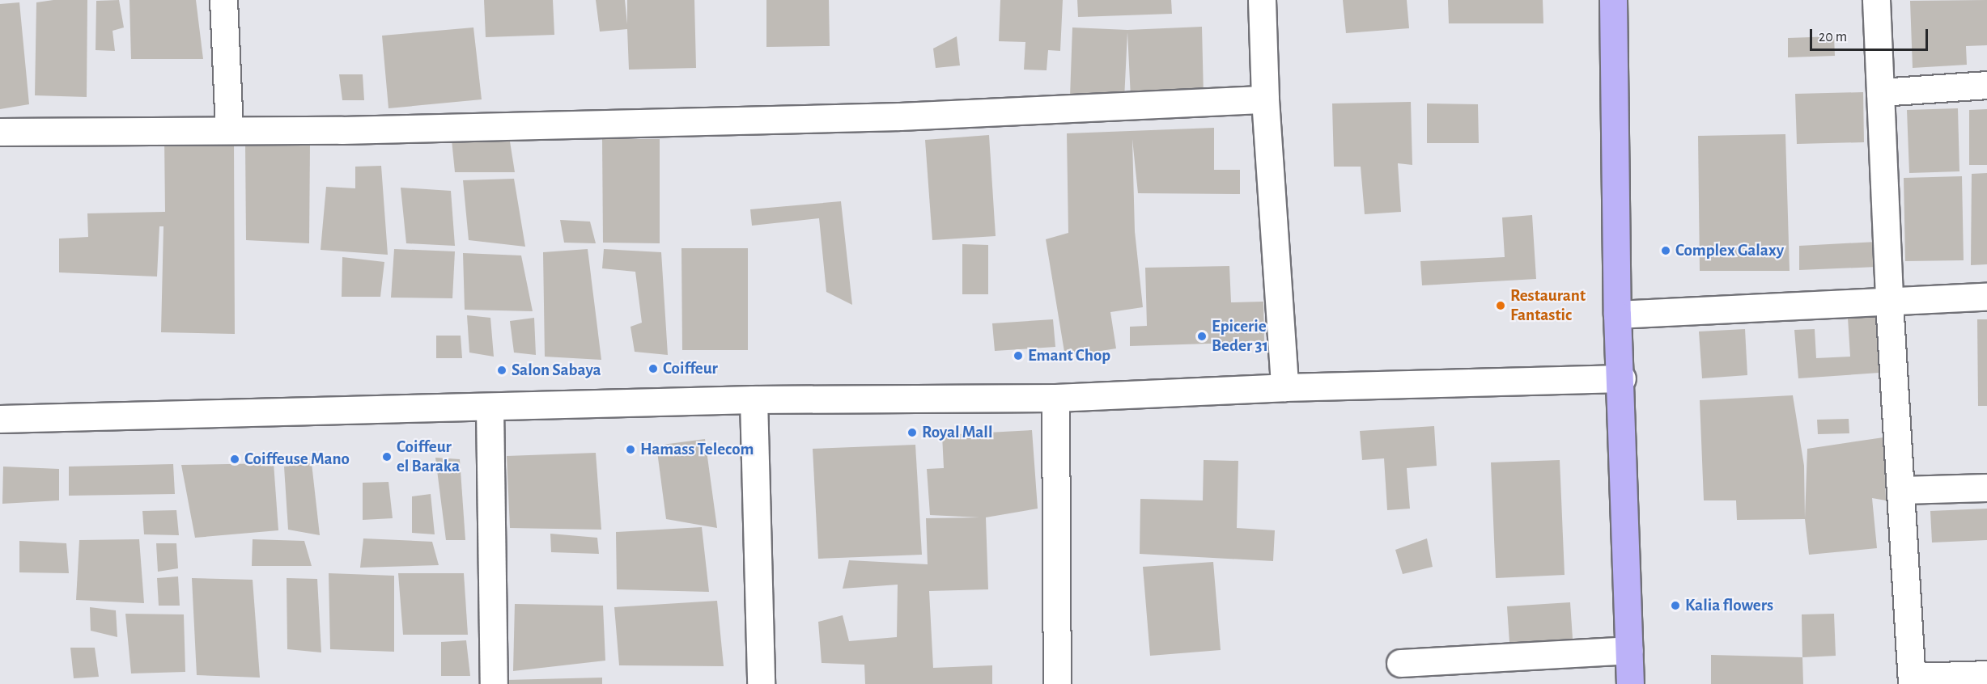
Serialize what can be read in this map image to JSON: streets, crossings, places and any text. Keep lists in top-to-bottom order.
{
  "places": [
    "Complex Galaxy",
    "Restaurant Fantastic",
    "Epicerie Beder 31",
    "Emant Chop",
    "Coiffeur",
    "Salon Sabaya",
    "Royal Mall",
    "Hamass Telecom",
    "Coiffeur el Baraka",
    "Coiffeuse Mano",
    "Kalia flowers"
  ],
  "scale_bar": "20 m"
}
